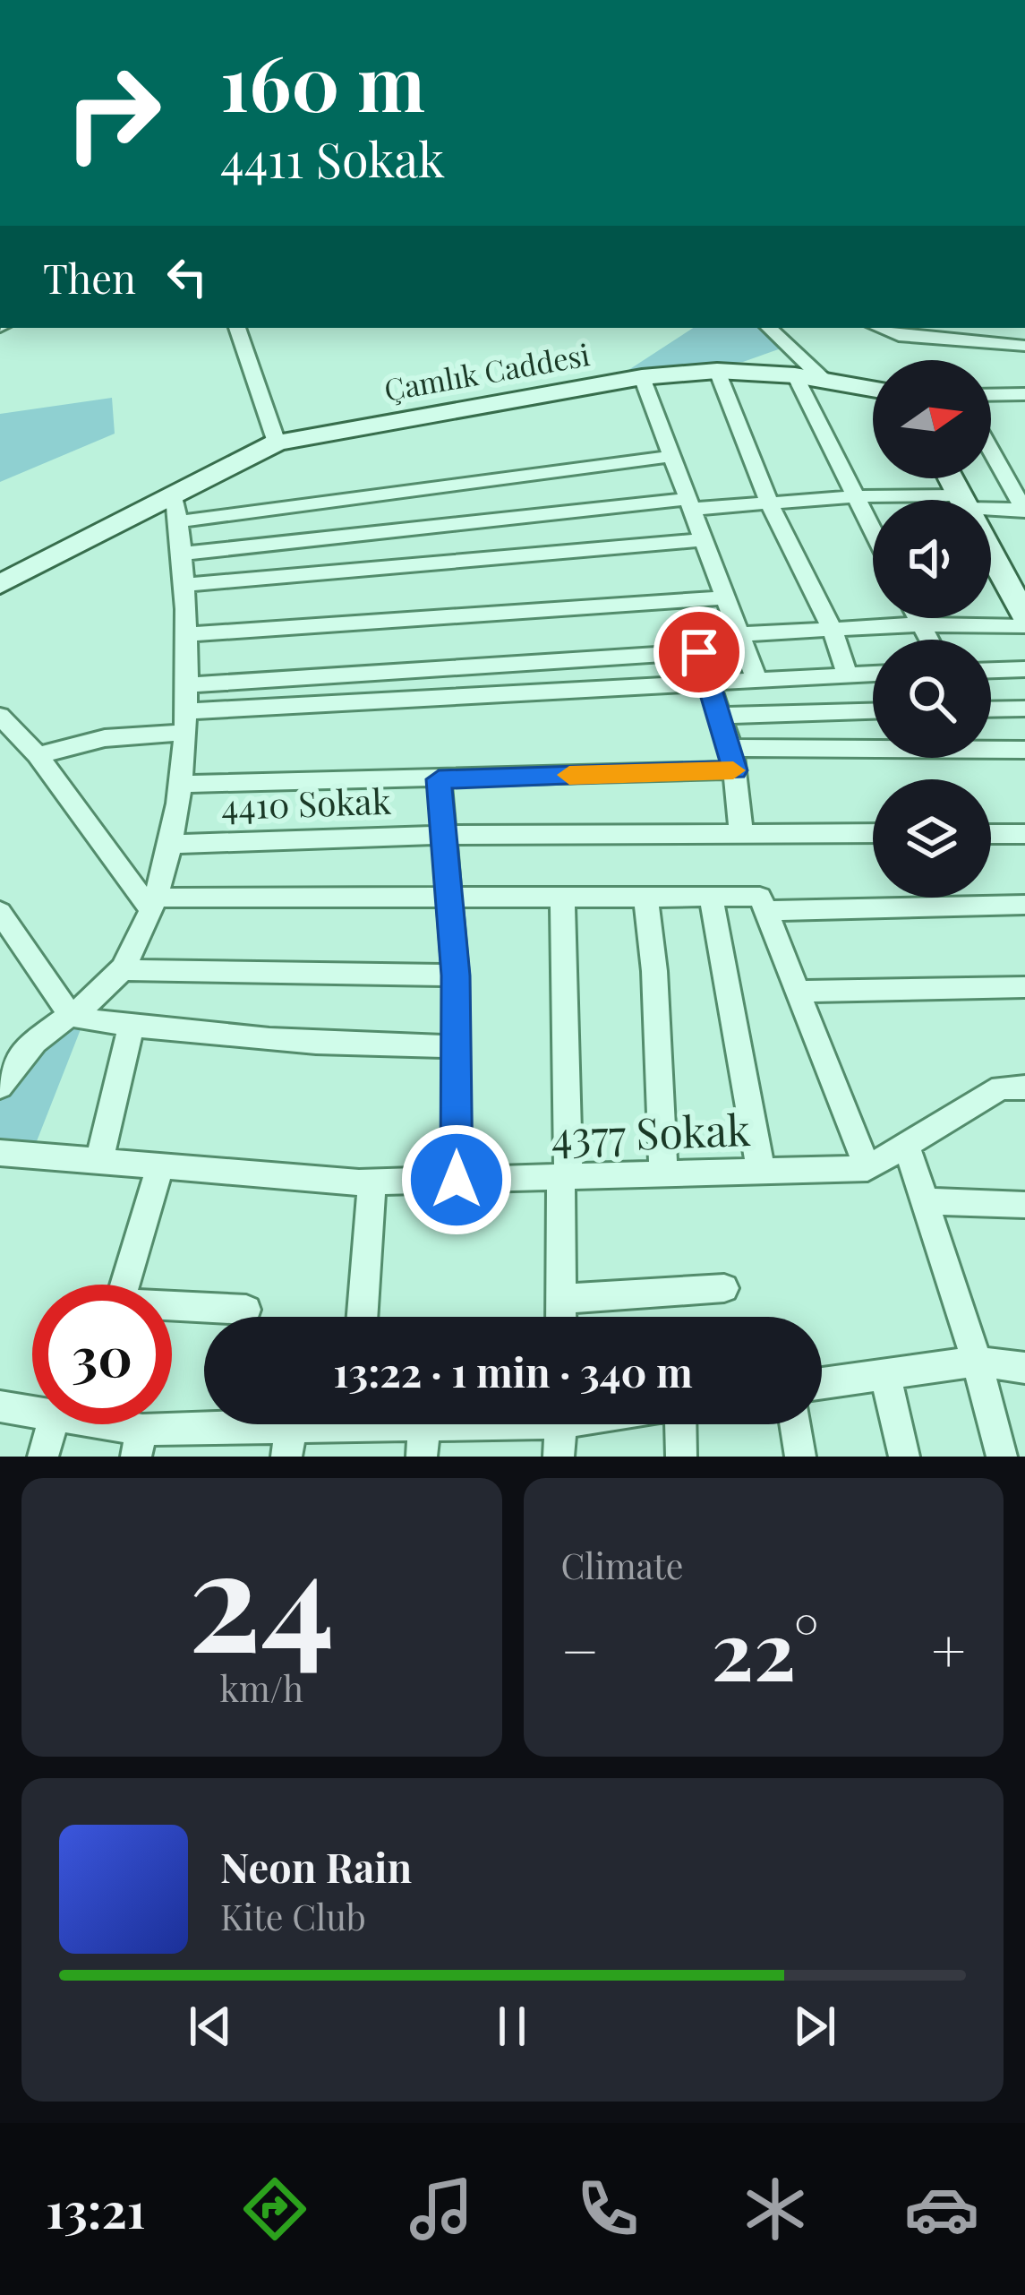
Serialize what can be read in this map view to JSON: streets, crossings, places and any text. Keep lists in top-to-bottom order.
{
  "streets": {
    "main road": ["Çamlık Caddesi"],
    "street": ["4410 Sokak", "4377 Sokak"]
  },
  "north": "right",
  "page": {
    "turn": ["160 m", "4411 Sokak"],
    "then": "Then",
    "limit": "30",
    "trip": "13:22 · 1 min · 340 m",
    "tile": [
      ["24", "km/h"],
      "Climate"
    ],
    "heat": ["−", "22°", "+"],
    "song": ["Neon Rain", "Kite Club"],
    "tabs": "13:21"
  }
}
